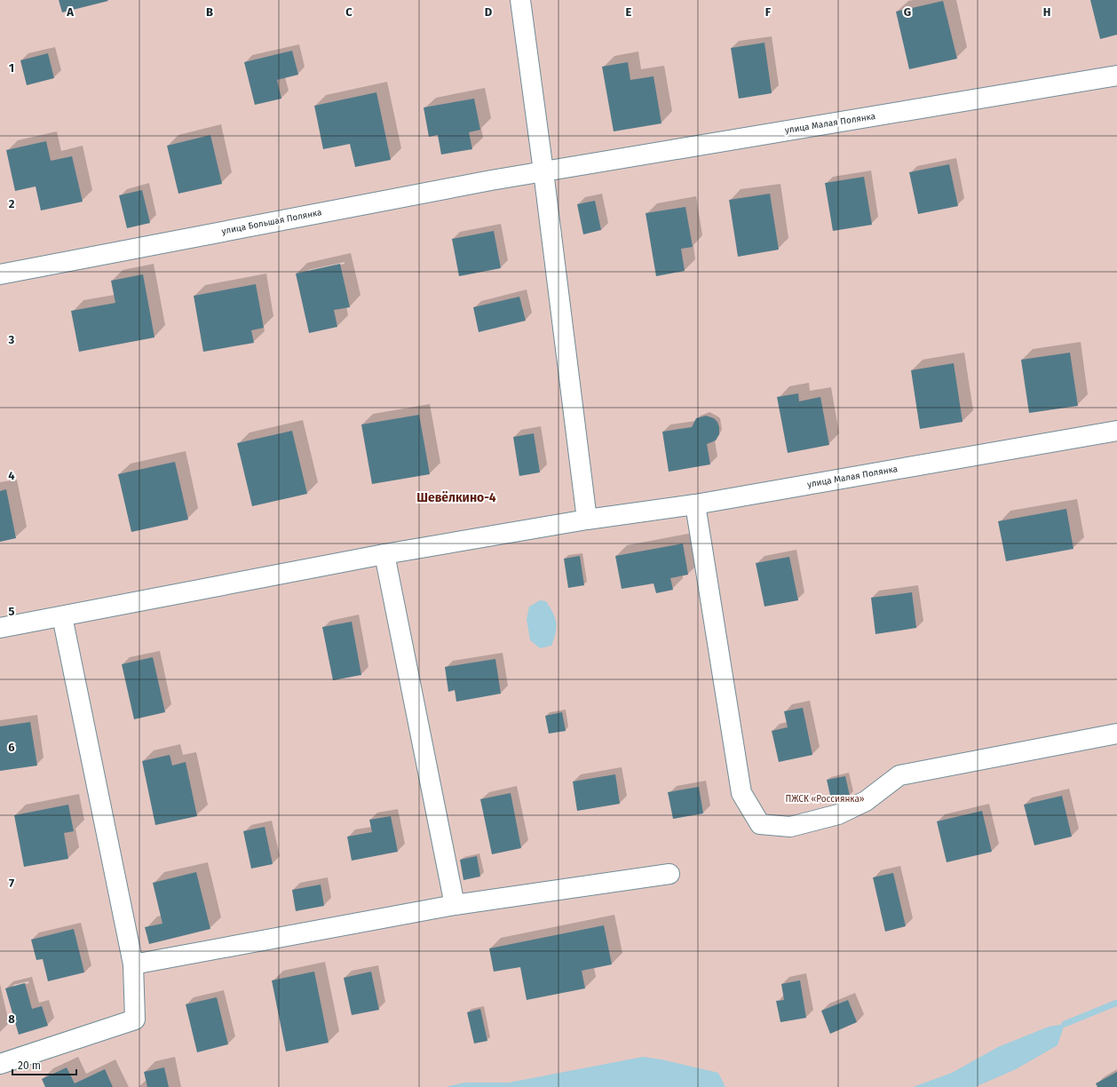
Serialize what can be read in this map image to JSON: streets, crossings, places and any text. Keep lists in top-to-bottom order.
{
  "streets": {
    "street": ["улица Малая Полянка", "улица Большая Полянка"]
  },
  "crossings": [
    ["улица Малая Полянка", "улица Большая Полянка"]
  ],
  "districts": ["Шевёлкино-4"],
  "parks": ["ПЖСК «Россиянка»"],
  "scale_bar": "20 m",
  "grid": {
    "columns": [
      "A",
      "B",
      "C",
      "D",
      "E",
      "F",
      "G",
      "H"
    ],
    "rows": [
      "1",
      "2",
      "3",
      "4",
      "5",
      "6",
      "7",
      "8"
    ]
  }
}
